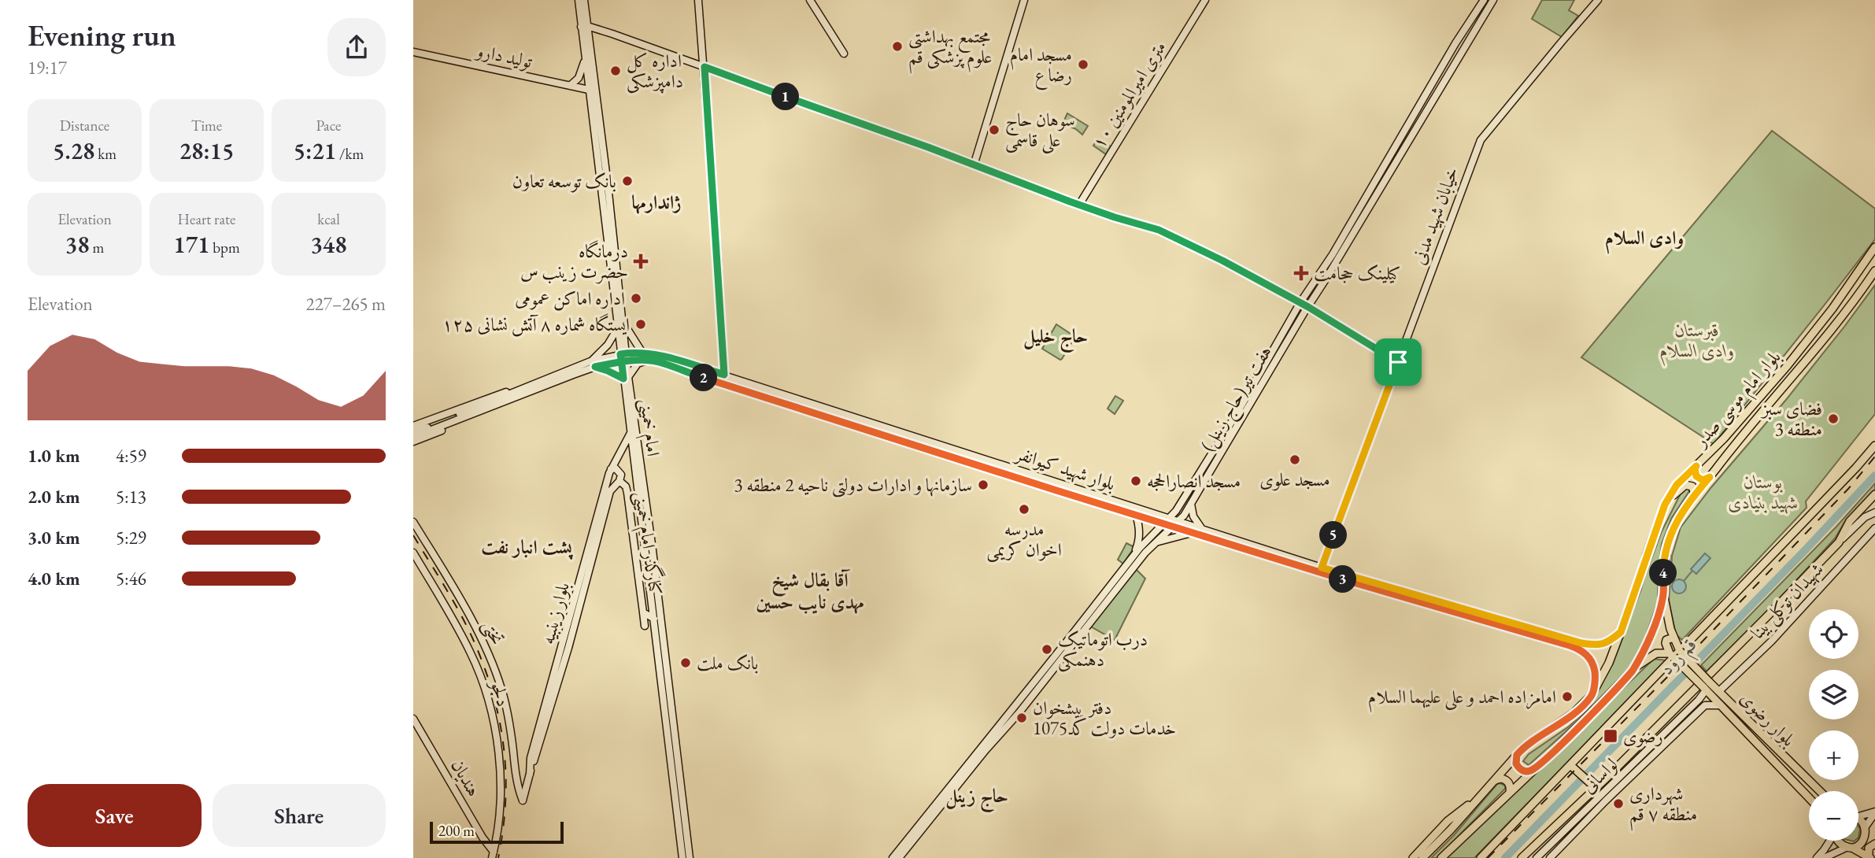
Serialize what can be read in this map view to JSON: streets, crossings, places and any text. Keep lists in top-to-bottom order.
{
  "streets": {
    "main road": [
      "تولید دارو",
      "۱۰ متری امیرالمومنین",
      "خیابان شهید مدنی",
      "هفت تیر(حاج زینل)",
      "بلوار امام موسی صدر",
      "امام خمینی",
      "بلوار شهید کیوانفر",
      "کنارگذر امام خمینی",
      "شهیدان توکلی بینا",
      "بلوار زینبیه",
      "تختی",
      "دلجو",
      "بلوار رضوی",
      "لواسانی",
      "هندیان"
    ]
  },
  "crossings": [
    ["تولید دارو", "امام خمینی"],
    ["خیابان شهید مدنی", "بلوار شهید کیوانفر"],
    ["هفت تیر(حاج زینل)", "بلوار شهید کیوانفر"],
    ["بلوار امام موسی صدر", "بلوار شهید کیوانفر"],
    ["بلوار امام موسی صدر", "بلوار رضوی"],
    ["امام خمینی", "بلوار شهید کیوانفر"],
    ["امام خمینی", "کنارگذر امام خمینی"],
    ["امام خمینی", "بلوار زینبیه"],
    ["کنارگذر امام خمینی", "بلوار زینبیه"],
    ["شهیدان توکلی بینا", "بلوار رضوی"],
    ["بلوار زینبیه", "تختی"],
    ["دلجو", "هندیان"],
    ["بلوار رضوی", "لواسانی"]
  ],
  "districts": [
    "ژاندارمها",
    "وادی السلام",
    "حاج خلیل",
    "پشت انبار نفت",
    "آقا بقال شیخ مهدی نایب حسین",
    "حاج زینل"
  ],
  "water": ["قم رود"],
  "parks": ["قبرستان وادی السلام", "بوستان شهید بنیادی"],
  "places": {
    "other": [
      "مجتمع بهداشتی علوم پزشکی قم",
      "مسجد امام رضا ع",
      "اداره کل دامپزشکی",
      "سوهان حاج علی قاسمی",
      "بانک توسعه تعاون",
      "اداره اماکن عمومی",
      "ایستگاه شماره ۸ آتش نشانی ۱۲۵",
      "فضای سبز منطقه 3",
      "مسجد علوی",
      "مسجد انصارالحجه",
      "سازمانها و ادارات دولتی ناحیه 2 منطقه 3",
      "مدرسه اخوان کریمی",
      "درب اتوماتیک دهنمکی",
      "بانک ملت",
      "امامزاده احمد و علی علیهما السلام",
      "دفتر پیشخوان خدمات دولت کد1075",
      "شهرداری منطقه ۷ قم"
    ],
    "health": ["درمانگاه حضرت زینب س", "کیلینک حجامت"],
    "transit": ["رضوی"]
  },
  "scale_bar": "200 m",
  "page": {
    "heading": ["Evening run", "19:17"],
    "pins": [
      "1",
      "2",
      "5",
      "4",
      "3"
    ],
    "stats": [
      ["Distance", "5.28 km"],
      ["Time", "28:15"],
      ["Pace", "5:21 /km"],
      ["Elevation", "38 m"],
      ["Heart rate", "171 bpm"],
      ["kcal", "348"]
    ],
    "chart": ["Elevation", "227–265 m"],
    "list": [
      {
        "name": "1.0 km",
        "note": "4:59"
      },
      {
        "name": "2.0 km",
        "note": "5:13"
      },
      {
        "name": "3.0 km",
        "note": "5:29"
      },
      {
        "name": "4.0 km",
        "note": "5:46"
      }
    ],
    "map_buttons": ["+", "−"],
    "buttons": ["Save", "Share"],
    "scale": "200 m"
  }
}
